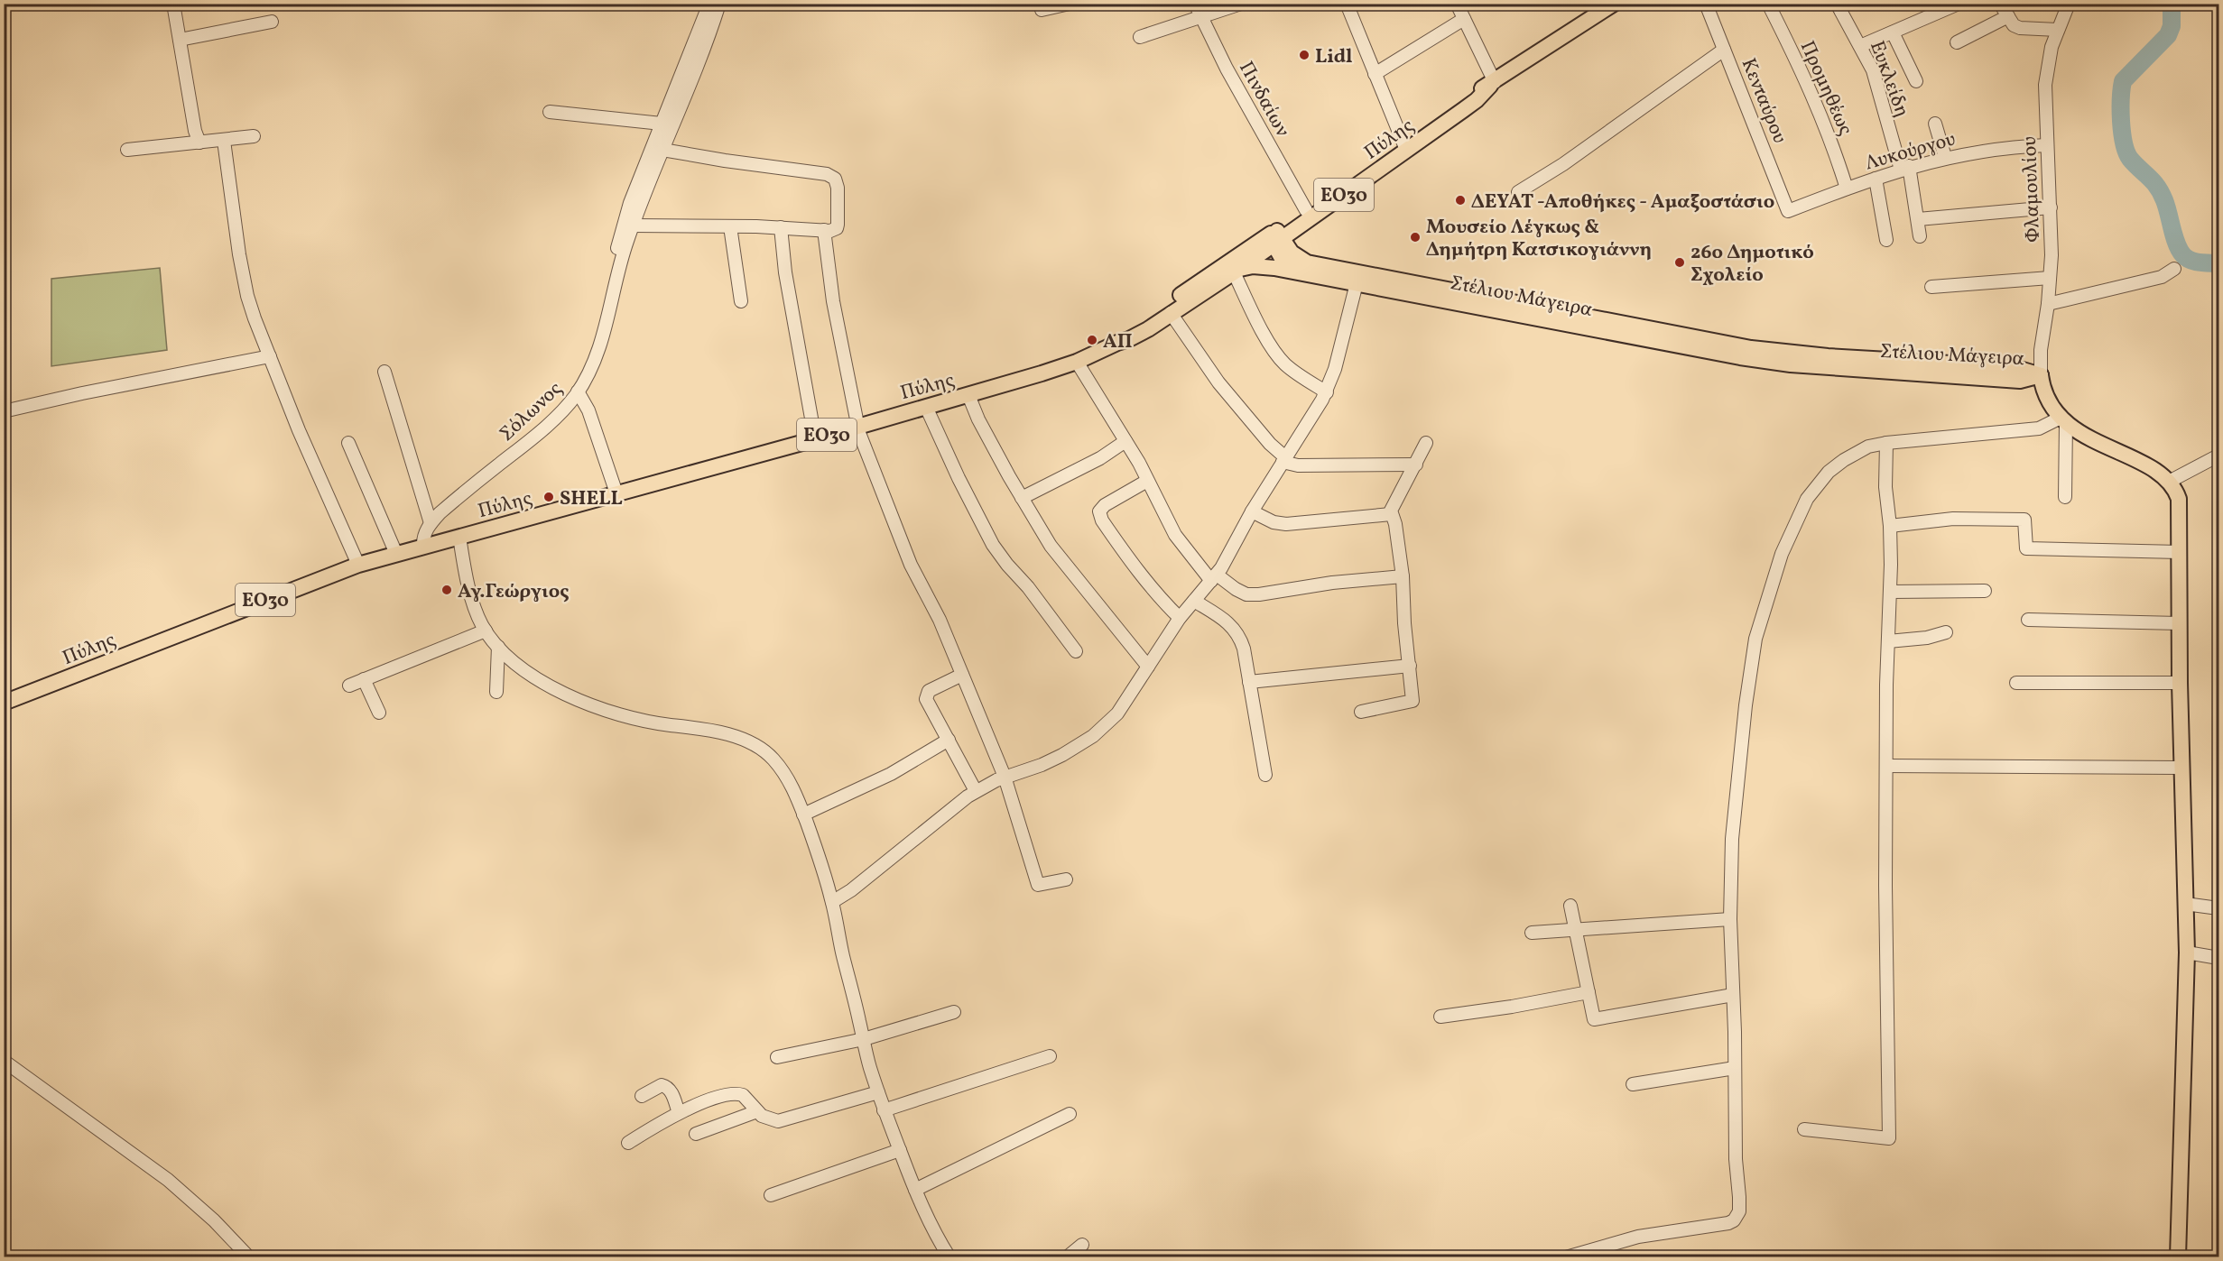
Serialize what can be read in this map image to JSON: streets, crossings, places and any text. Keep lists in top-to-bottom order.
{
  "streets": {
    "main road": ["Πύλης", "ΕΟ30", "Στέλιου Μάγειρα"],
    "street": [
      "Ευκλείδη",
      "Προμηθέως",
      "Πινδαίων",
      "Κενταύρου",
      "Λυκούργου",
      "Φλαμουλίου",
      "Σόλωνος"
    ]
  },
  "crossings": [
    ["Ευκλείδη", "Λυκούργου"],
    ["Προμηθέως", "Λυκούργου"],
    ["Πινδαίων", "Πύλης"],
    ["Κενταύρου", "Λυκούργου"],
    ["Πύλης", "Στέλιου Μάγειρα"],
    ["Πύλης", "Σόλωνος"],
    ["Λυκούργου", "Φλαμουλίου"],
    ["Φλαμουλίου", "Στέλιου Μάγειρα"]
  ],
  "places": [
    "Lidl",
    "ΔΕΥΑΤ -Αποθήκες - Αμαξοστάσιο",
    "Μουσείο Λέγκως & Δημήτρη Κατσικογιάννη",
    "26ο Δημοτικό Σχολείο",
    "ΑΠ",
    "SHELL",
    "Αγ.Γεώργιος"
  ]
}
